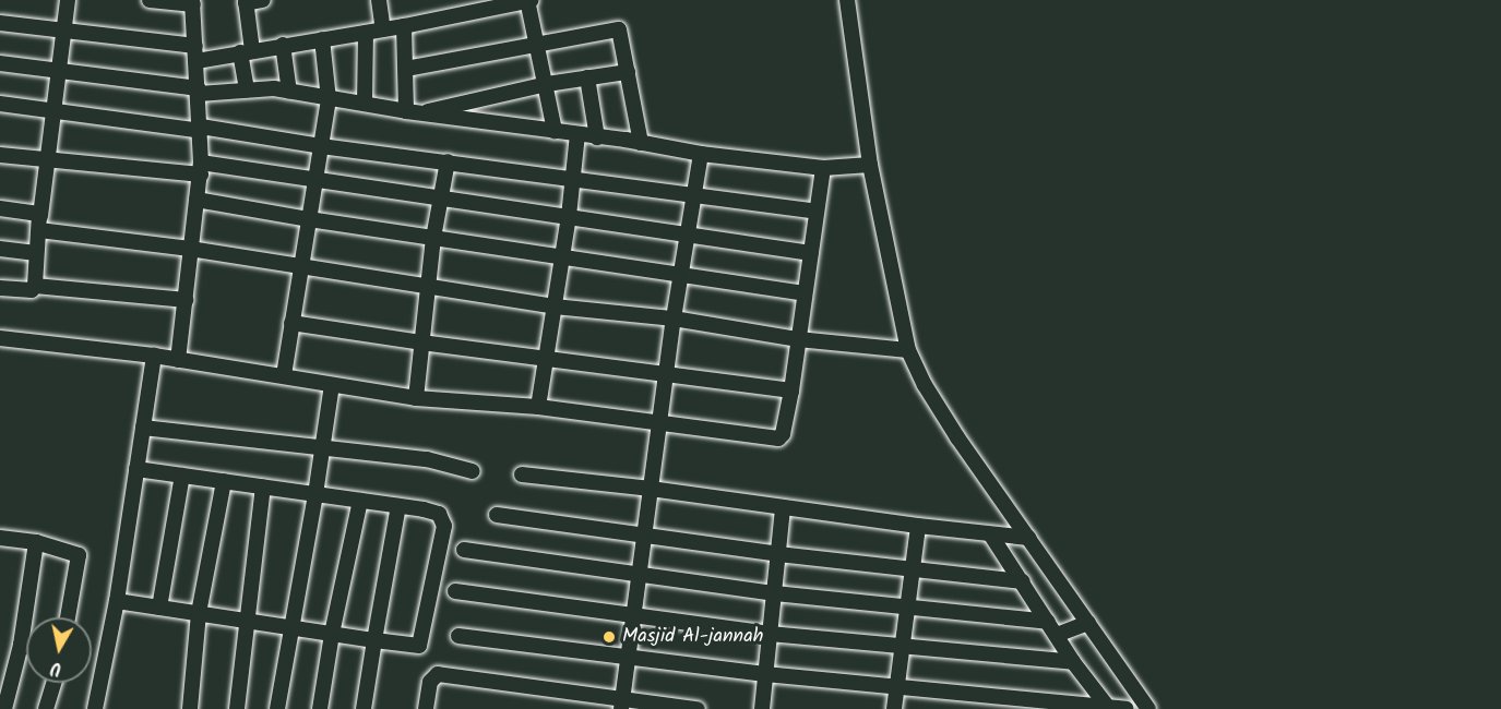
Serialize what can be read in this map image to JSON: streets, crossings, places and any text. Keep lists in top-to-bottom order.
{
  "places": ["Masjid Al-jannah"],
  "north": "bottom"
}
